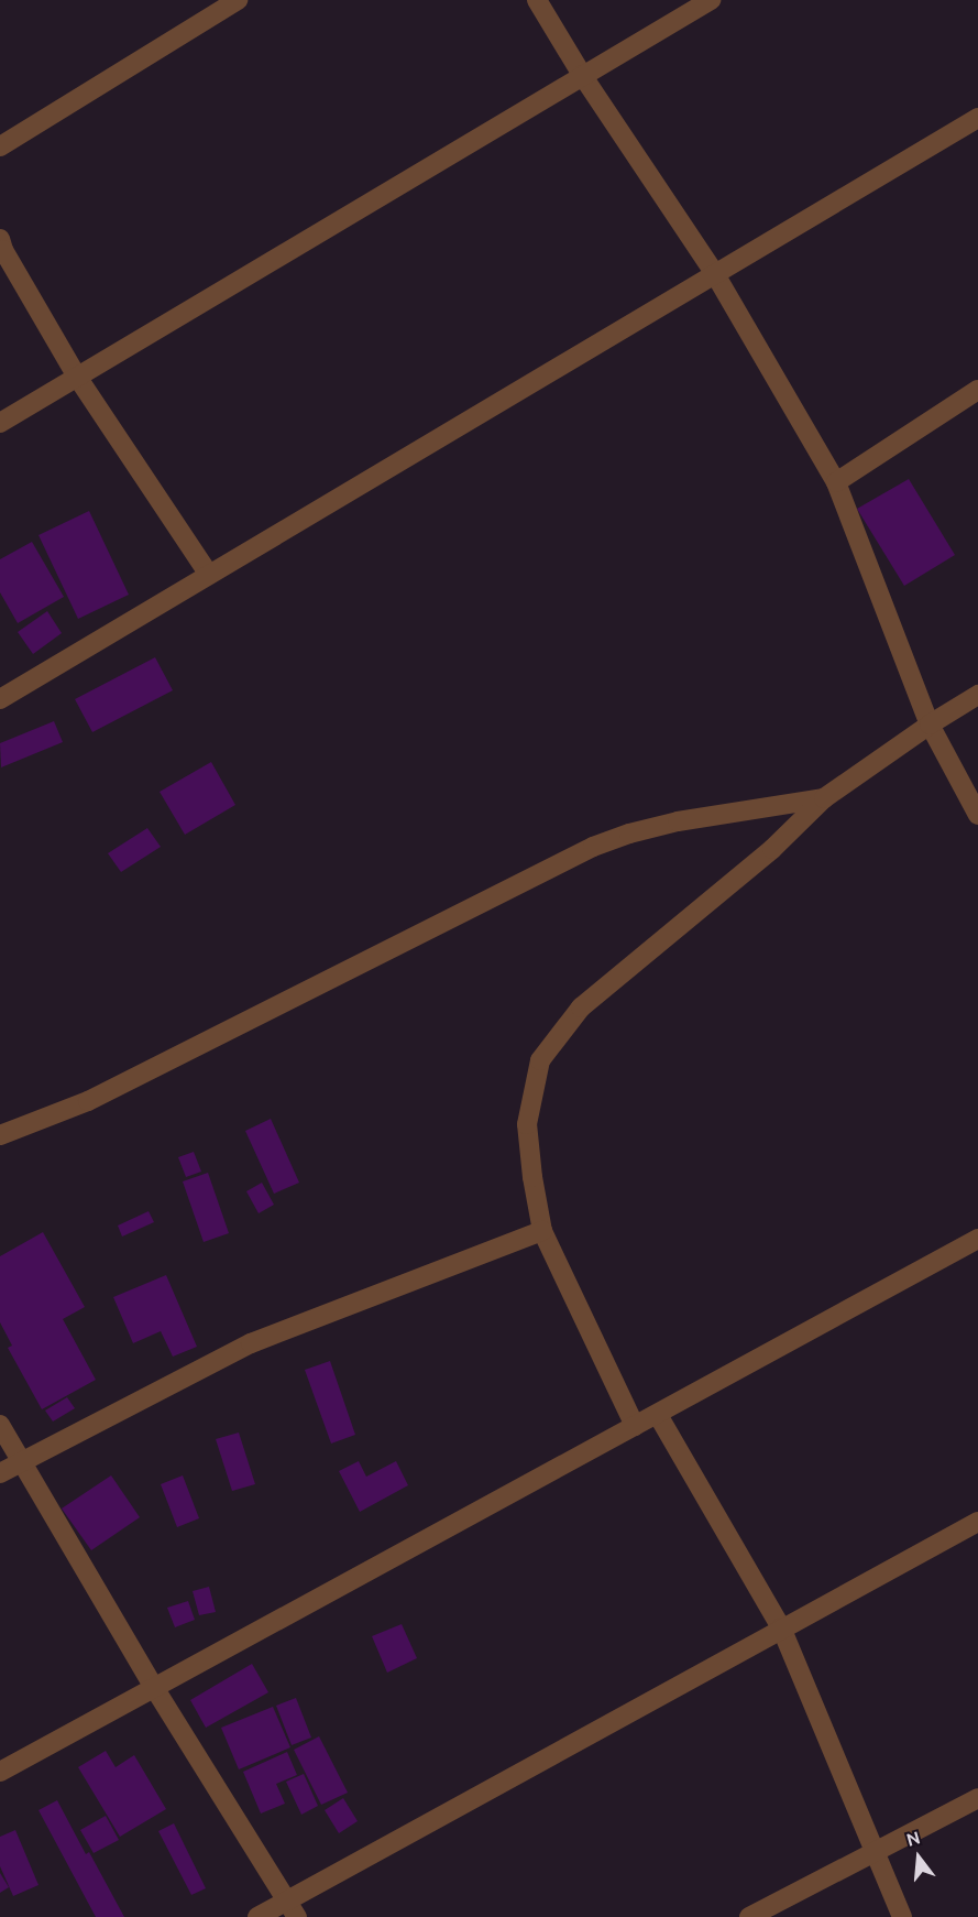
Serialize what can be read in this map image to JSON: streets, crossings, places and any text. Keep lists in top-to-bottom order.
{
  "north": "top"
}
